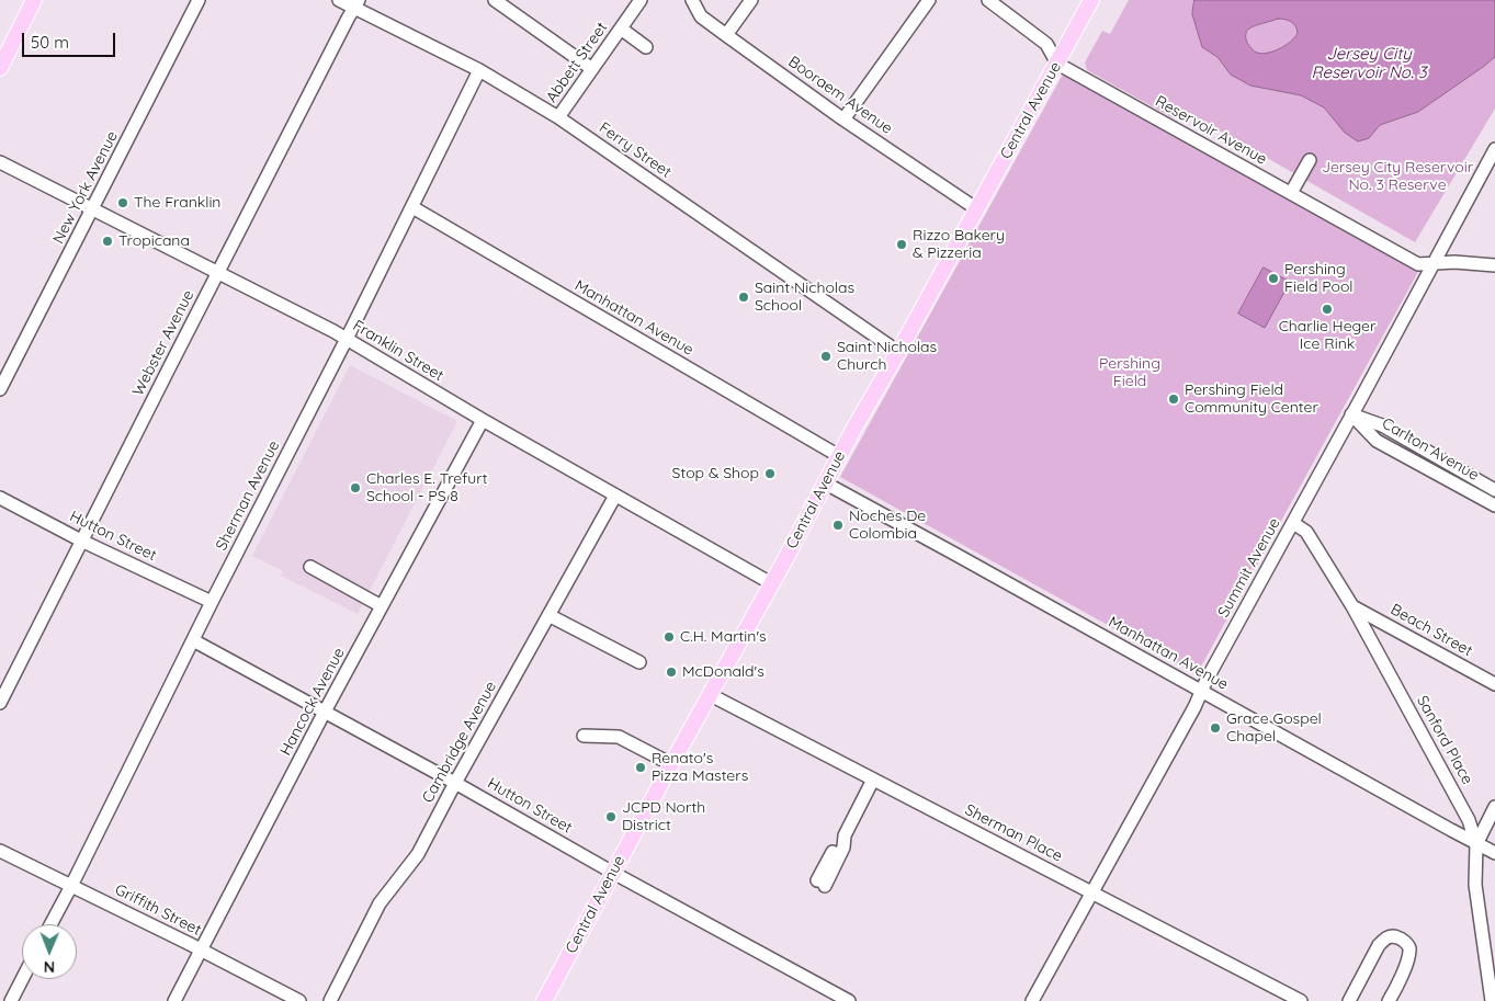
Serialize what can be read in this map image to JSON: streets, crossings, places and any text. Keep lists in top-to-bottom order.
{
  "streets": {
    "main road": ["Central Avenue"],
    "street": [
      "Abbett Street",
      "Booraem Avenue",
      "Reservoir Avenue",
      "Ferry Street",
      "New York Avenue",
      "Manhattan Avenue",
      "Webster Avenue",
      "Franklin Street",
      "Carlton Avenue",
      "Sherman Avenue",
      "Hutton Street",
      "Summit Avenue",
      "Beach Street",
      "Hancock Avenue",
      "Sanford Place",
      "Cambridge Avenue",
      "Sherman Place",
      "Griffith Street"
    ]
  },
  "crossings": [
    ["Abbett Street", "Ferry Street"],
    ["Booraem Avenue", "Central Avenue"],
    ["Central Avenue", "Reservoir Avenue"],
    ["Central Avenue", "Ferry Street"],
    ["Central Avenue", "Manhattan Avenue"],
    ["Central Avenue", "Franklin Street"],
    ["Central Avenue", "Hutton Street"],
    ["Central Avenue", "Sherman Place"],
    ["Reservoir Avenue", "Summit Avenue"],
    ["Ferry Street", "Webster Avenue"],
    ["Ferry Street", "Sherman Avenue"],
    ["New York Avenue", "Franklin Street"],
    ["Manhattan Avenue", "Sherman Avenue"],
    ["Manhattan Avenue", "Summit Avenue"],
    ["Manhattan Avenue", "Sanford Place"],
    ["Webster Avenue", "Franklin Street"],
    ["Webster Avenue", "Hutton Street"],
    ["Franklin Street", "Sherman Avenue"],
    ["Franklin Street", "Hancock Avenue"],
    ["Franklin Street", "Cambridge Avenue"],
    ["Carlton Avenue", "Summit Avenue"],
    ["Sherman Avenue", "Hutton Street"],
    ["Sherman Avenue", "Griffith Street"],
    ["Hutton Street", "Hancock Avenue"],
    ["Hutton Street", "Cambridge Avenue"],
    ["Summit Avenue", "Sanford Place"],
    ["Summit Avenue", "Sherman Place"],
    ["Beach Street", "Sanford Place"],
    ["Hancock Avenue", "Griffith Street"]
  ],
  "water": ["Jersey City Reservoir No. 3"],
  "parks": ["Jersey City Reservoir No. 3 Reserve", "Pershing Field"],
  "places": [
    "The Franklin",
    "Tropicana",
    "Rizzo Bakery & Pizzeria",
    "Pershing Field Pool",
    "Saint Nicholas School",
    "Charlie Heger Ice Rink",
    "Saint Nicholas Church",
    "Pershing Field Community Center",
    "Stop & Shop",
    "Charles E. Trefurt School - PS 8",
    "Noches De Colombia",
    "C.H. Martin's",
    "McDonald's",
    "Grace Gospel Chapel",
    "Renato's Pizza Masters",
    "JCPD North District"
  ],
  "scale_bar": "50 m",
  "north": "bottom"
}
